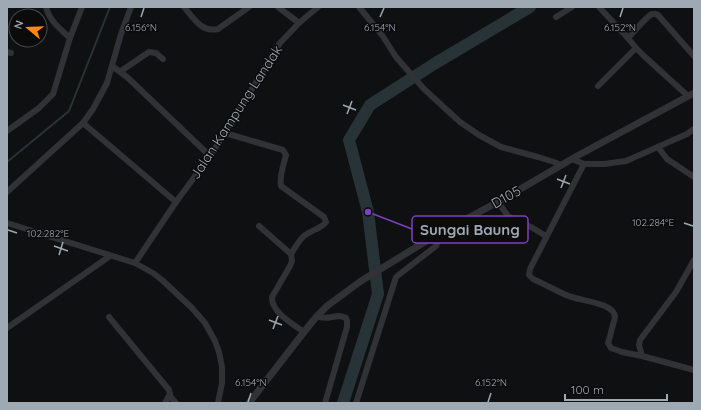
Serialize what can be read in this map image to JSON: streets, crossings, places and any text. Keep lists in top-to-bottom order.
{
  "streets": {
    "street": ["Jalan Kampung Landak", "D105"]
  },
  "places": ["Sungai Baung"],
  "scale_bar": "100 m",
  "north": "left",
  "coordinates": [
    "6.156°N",
    "6.154°N",
    "6.152°N",
    "102.284°E",
    "102.282°E"
  ]
}
